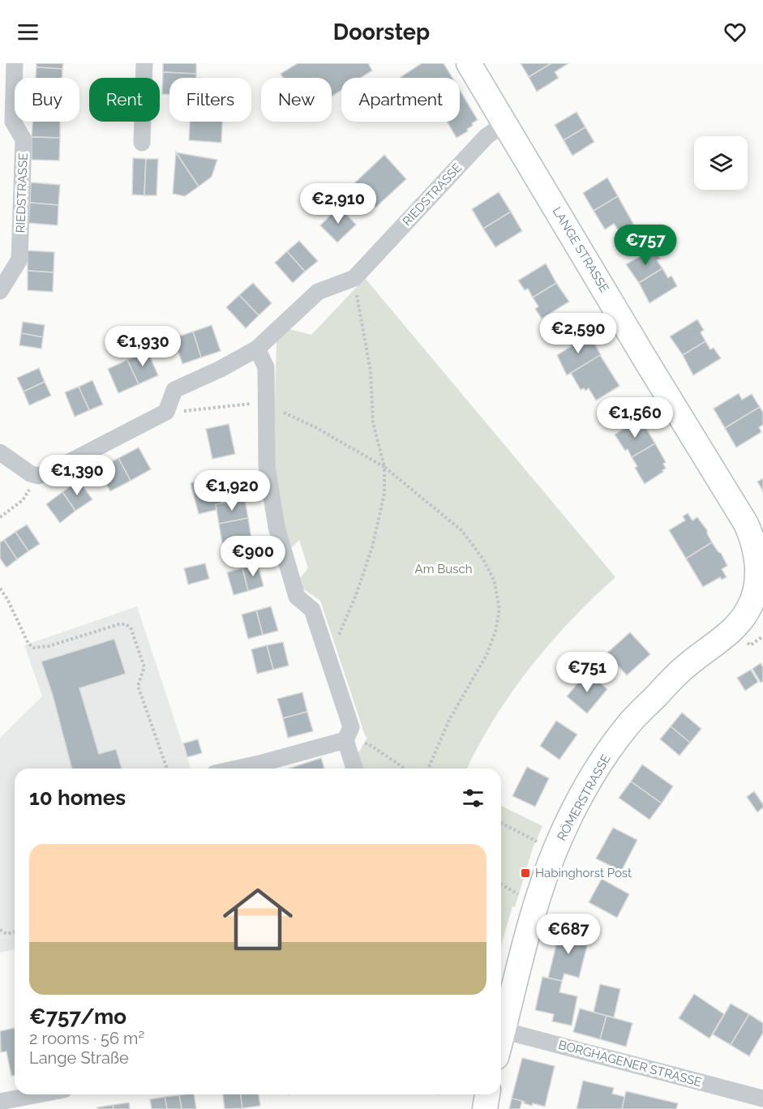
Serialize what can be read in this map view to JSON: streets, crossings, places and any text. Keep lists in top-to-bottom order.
{
  "streets": {
    "main road": ["LANGE STRASSE", "RÖMERSTRASSE"],
    "street": ["RIEDSTRASSE", "BORGHAGENER STRASSE"]
  },
  "crossings": [
    ["RIEDSTRASSE", "LANGE STRASSE"],
    ["LANGE STRASSE", "RÖMERSTRASSE"]
  ],
  "parks": ["Am Busch"],
  "places": {
    "transit": ["Habinghorst Post"]
  },
  "page": {
    "header": "Doorstep",
    "chip": [
      "Buy",
      "Rent",
      "Filters",
      "New",
      "Apartment"
    ],
    "price": [
      "€2,910",
      "€757",
      "€2,590",
      "€1,930",
      "€1,560",
      "€1,390",
      "€1,920",
      "€900",
      "€751",
      "€687"
    ],
    "heading": "10 homes",
    "list": [
      {
        "name": "€757/mo",
        "note": "2 rooms · 56 m² · Lange Straße"
      }
    ]
  }
}
